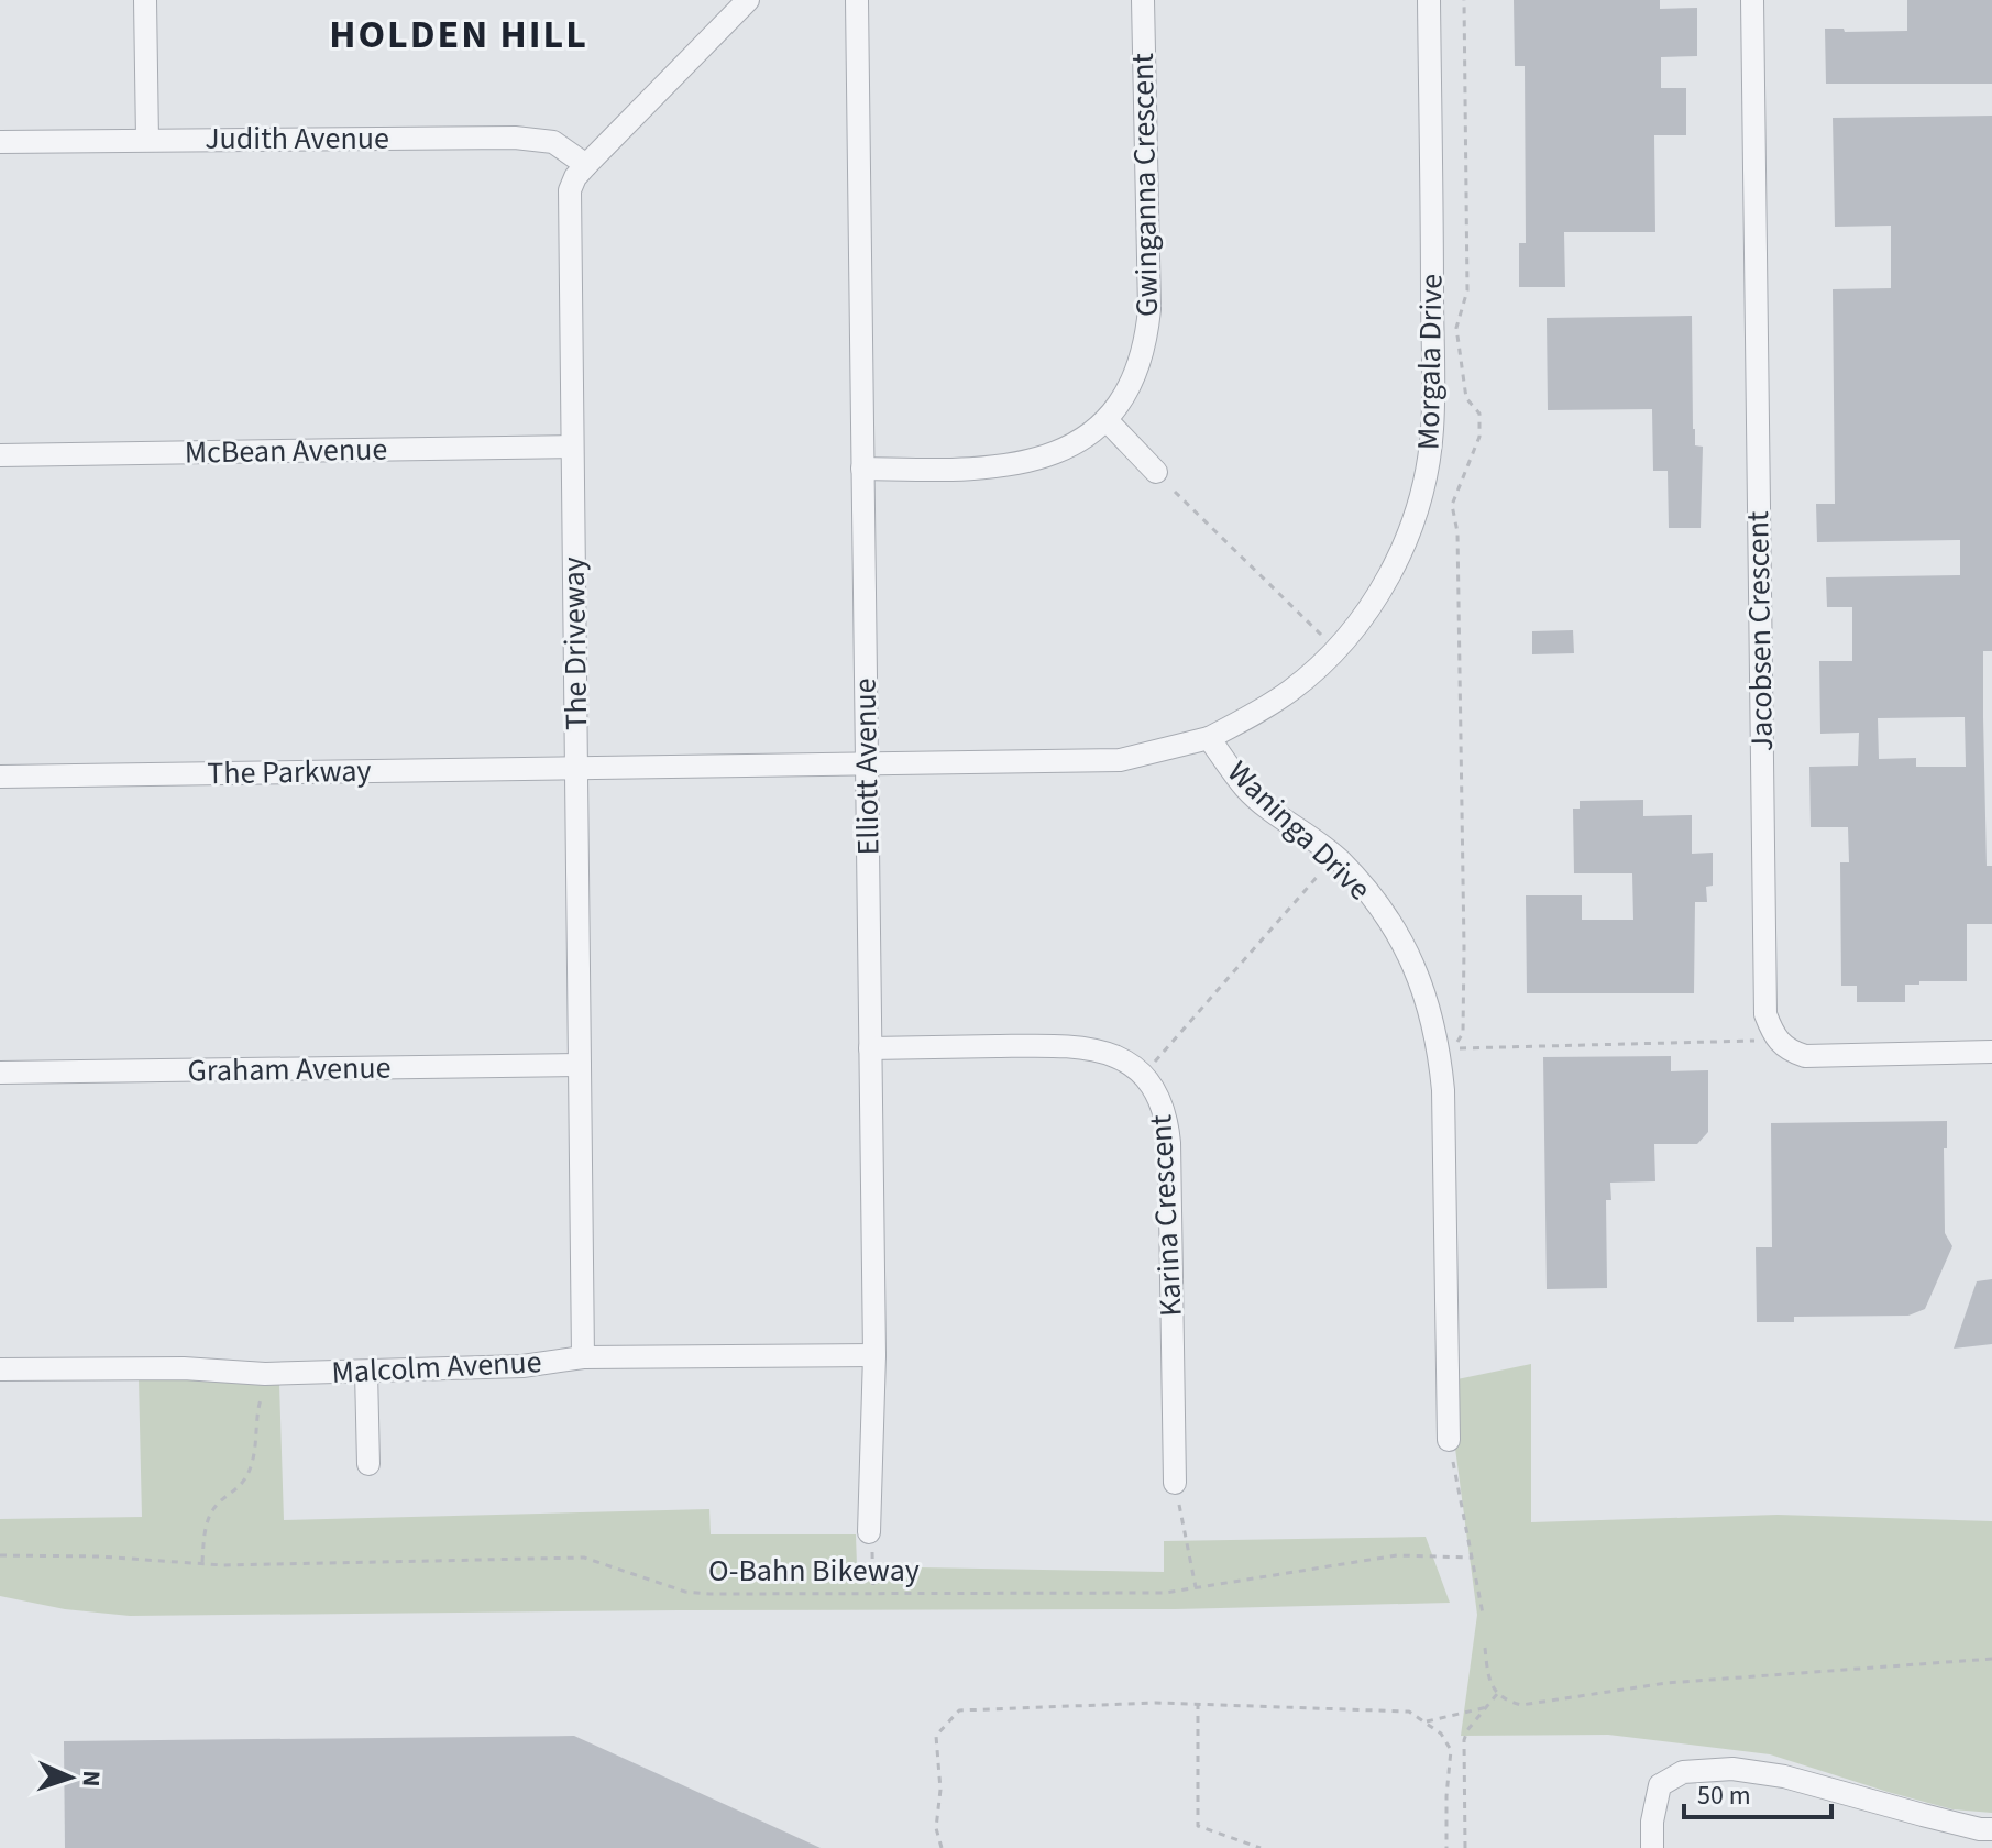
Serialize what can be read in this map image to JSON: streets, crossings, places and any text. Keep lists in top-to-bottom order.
{
  "streets": {
    "street": [
      "Judith Avenue",
      "Gwinganna Crescent",
      "Morgala Drive",
      "McBean Avenue",
      "Jacobsen Crescent",
      "The Driveway",
      "Elliott Avenue",
      "The Parkway",
      "Waninga Drive",
      "Graham Avenue",
      "Karina Crescent",
      "Malcolm Avenue"
    ],
    "path": ["O-Bahn Bikeway"]
  },
  "crossings": [
    ["Judith Avenue", "The Driveway"],
    ["Gwinganna Crescent", "Elliott Avenue"],
    ["Morgala Drive", "Waninga Drive"],
    ["McBean Avenue", "The Driveway"],
    ["The Driveway", "The Parkway"],
    ["The Driveway", "Waninga Drive"],
    ["The Driveway", "Graham Avenue"],
    ["The Driveway", "Malcolm Avenue"],
    ["Elliott Avenue", "Waninga Drive"],
    ["Elliott Avenue", "Karina Crescent"],
    ["Elliott Avenue", "Malcolm Avenue"],
    ["The Parkway", "Waninga Drive"]
  ],
  "districts": ["HOLDEN HILL"],
  "scale_bar": "50 m",
  "north": "right"
}
